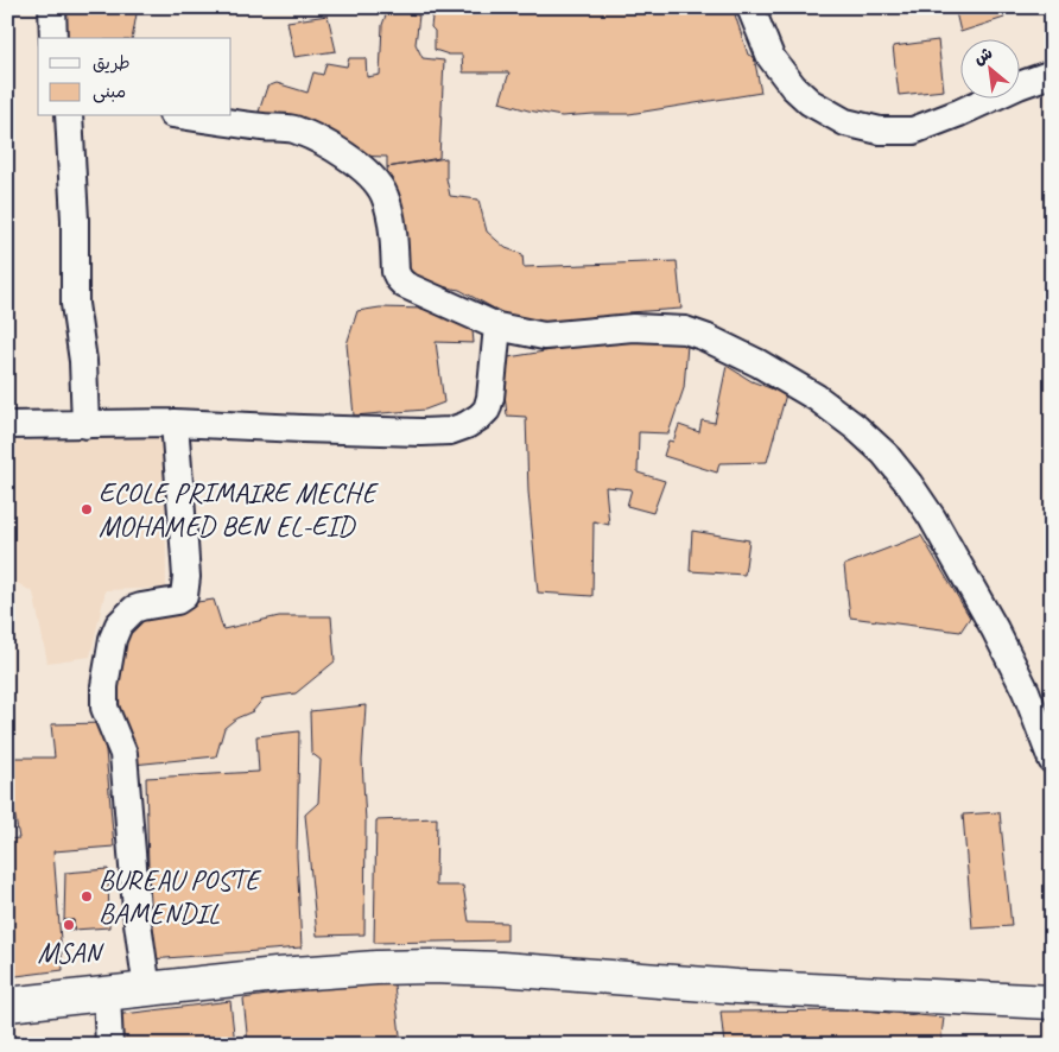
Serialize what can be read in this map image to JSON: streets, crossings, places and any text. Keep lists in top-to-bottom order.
{
  "places": ["ECOLE PRIMAIRE MECHE MOHAMED BEN EL-EID", "BUREAU POSTE BAMENDIL", "MSAN"],
  "legend": ["طريق", "مبنى"],
  "north": "top left"
}
